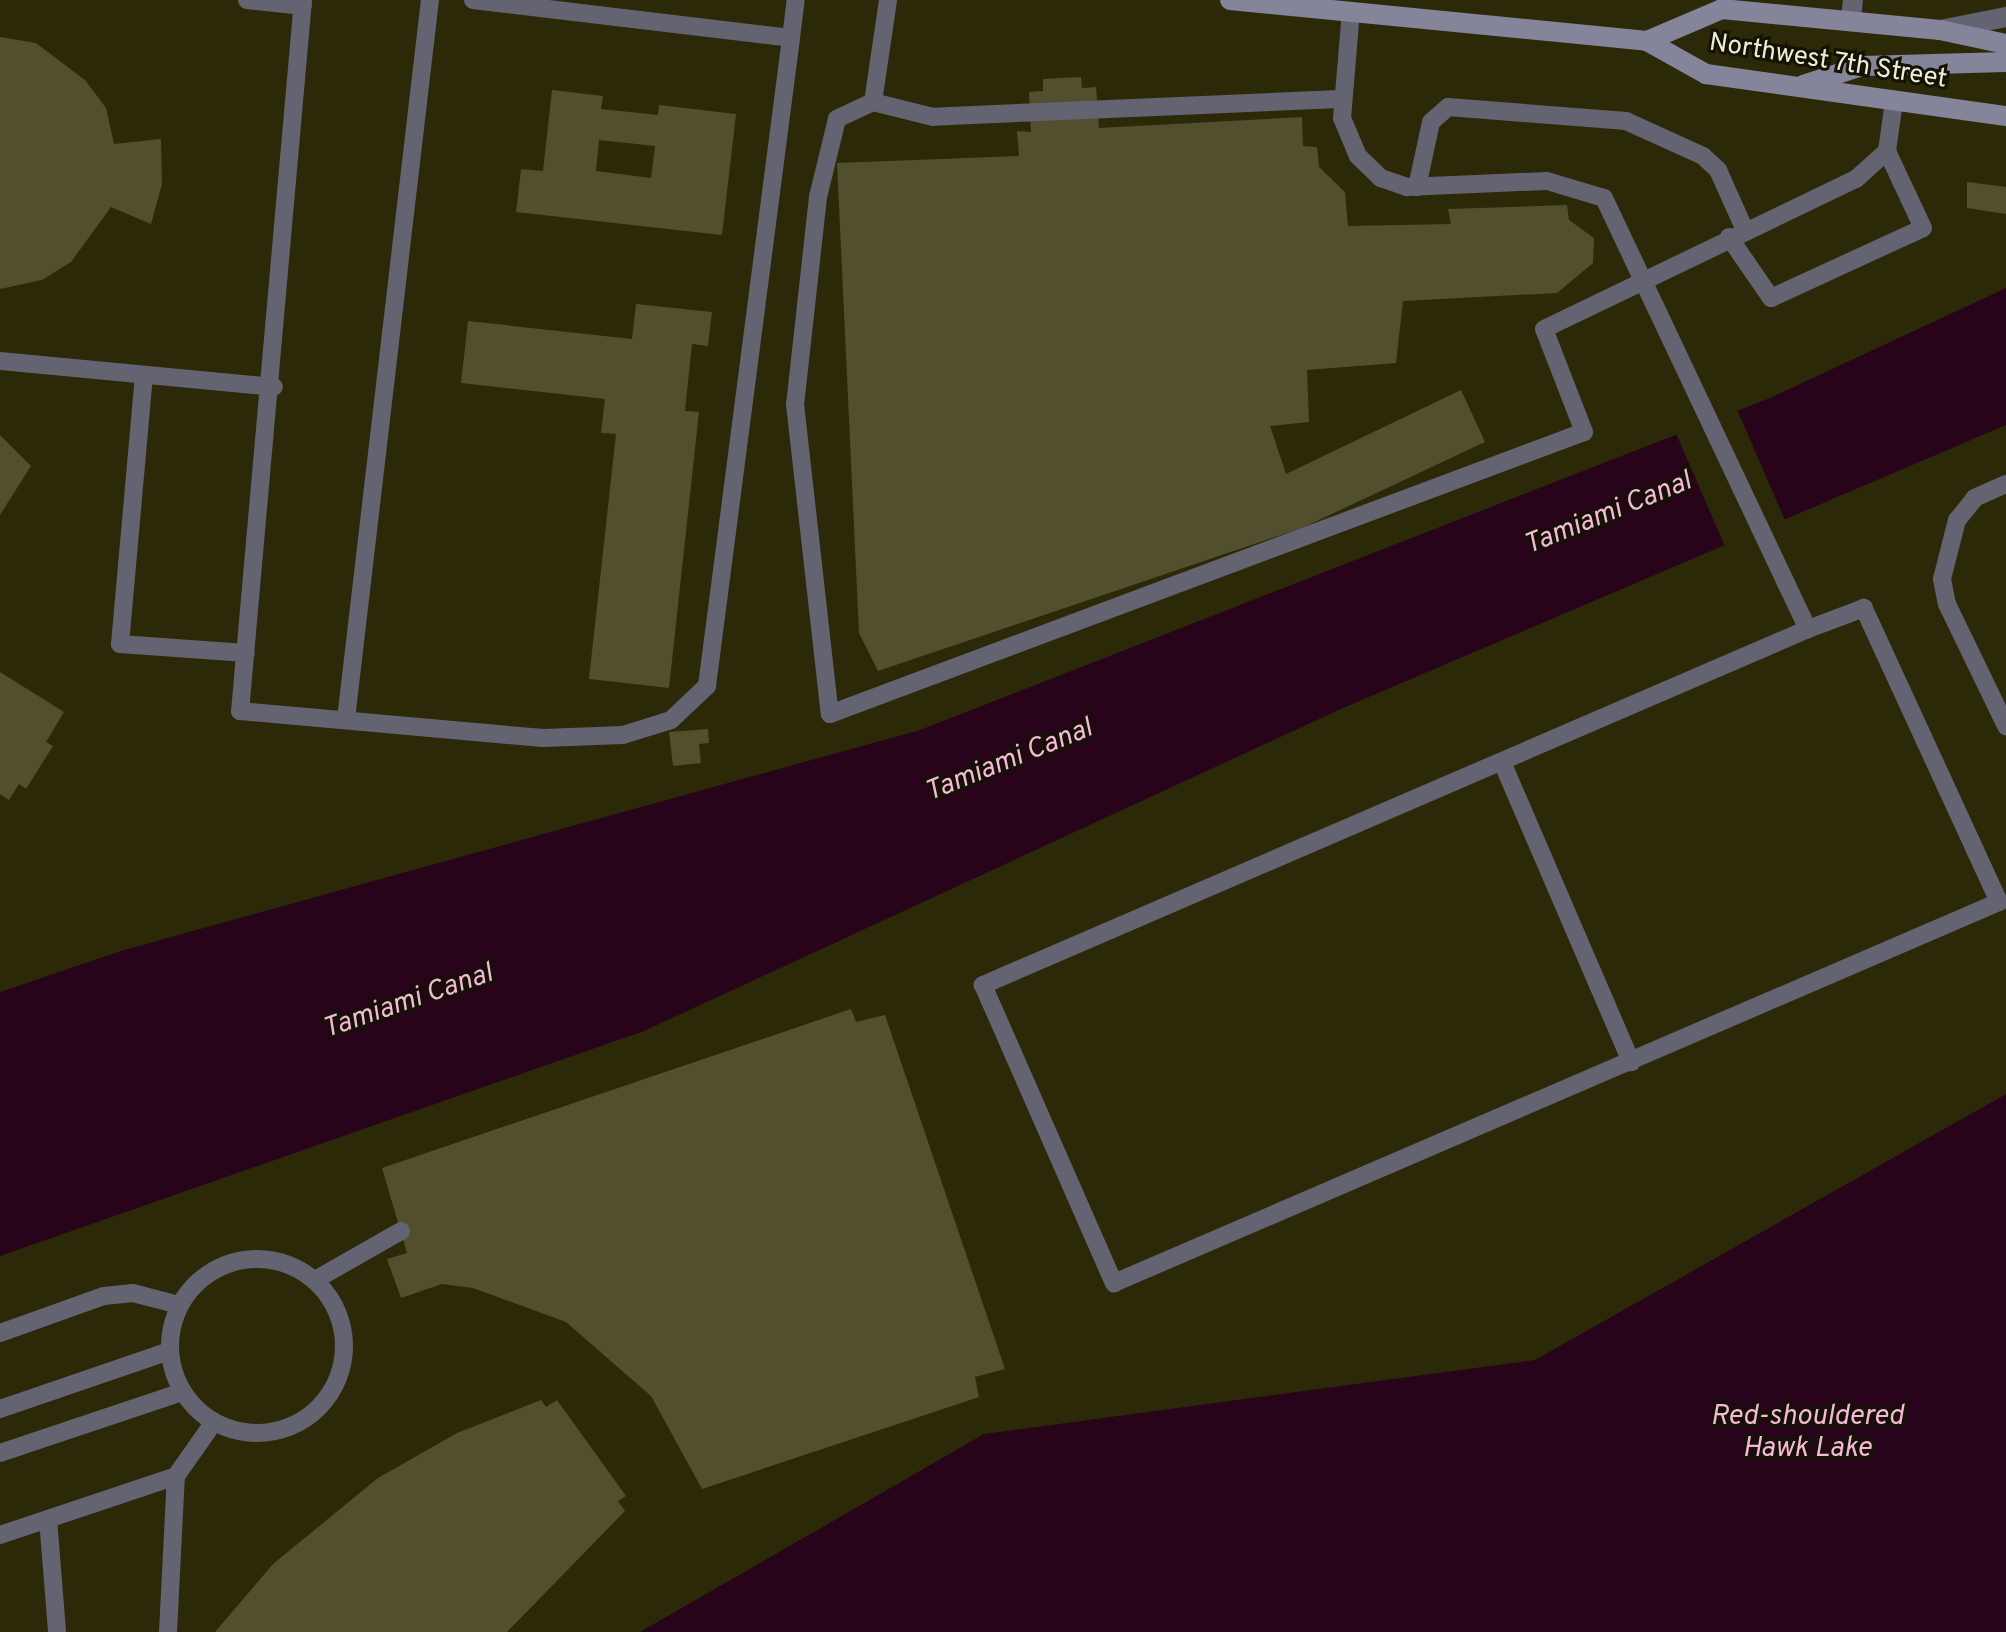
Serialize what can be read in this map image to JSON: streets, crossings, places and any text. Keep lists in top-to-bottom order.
{
  "streets": {
    "main road": ["Northwest 7th Street"]
  },
  "water": ["Tamiami Canal", "Red-shouldered Hawk Lake"]
}
